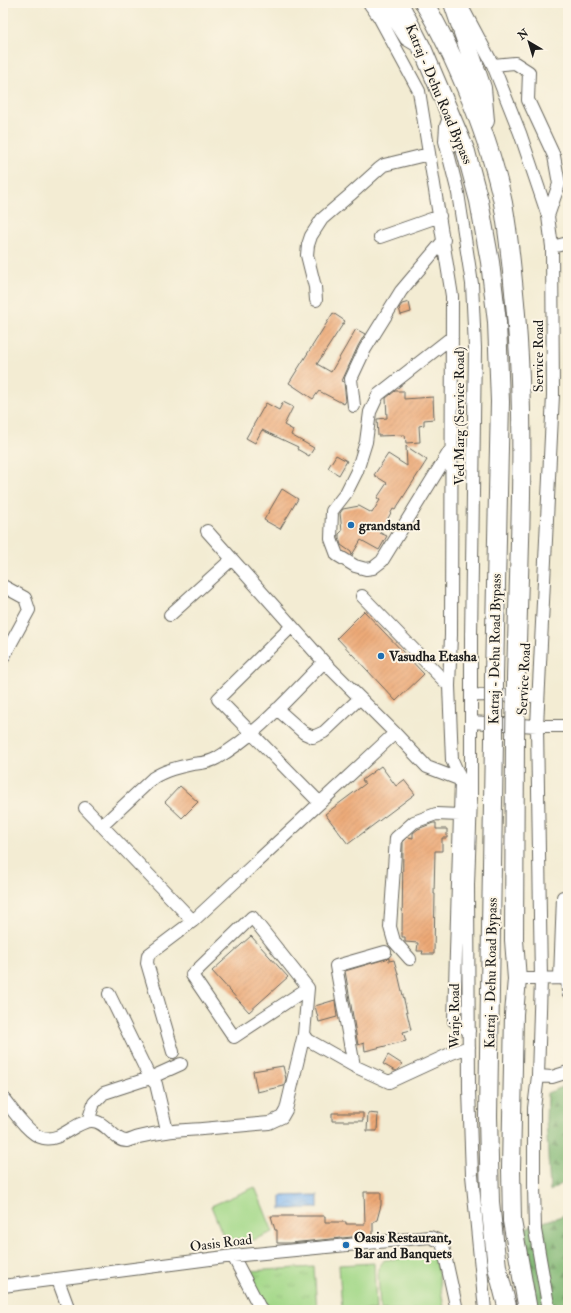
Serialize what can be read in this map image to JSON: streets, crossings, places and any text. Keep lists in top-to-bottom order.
{
  "streets": {
    "highway": ["Katraj - Dehu Road Bypass"],
    "street": [
      "Service Road",
      "Ved Marg (Service Road)",
      "Warje Road",
      "Oasis Road"
    ]
  },
  "crossings": [
    ["Katraj - Dehu Road Bypass", "Ved Marg (Service Road)"],
    ["Ved Marg (Service Road)", "Warje Road"]
  ],
  "places": ["grandstand", "Vasudha Etasha", "Oasis Restaurant, Bar and Banquets"],
  "north": "top left"
}
